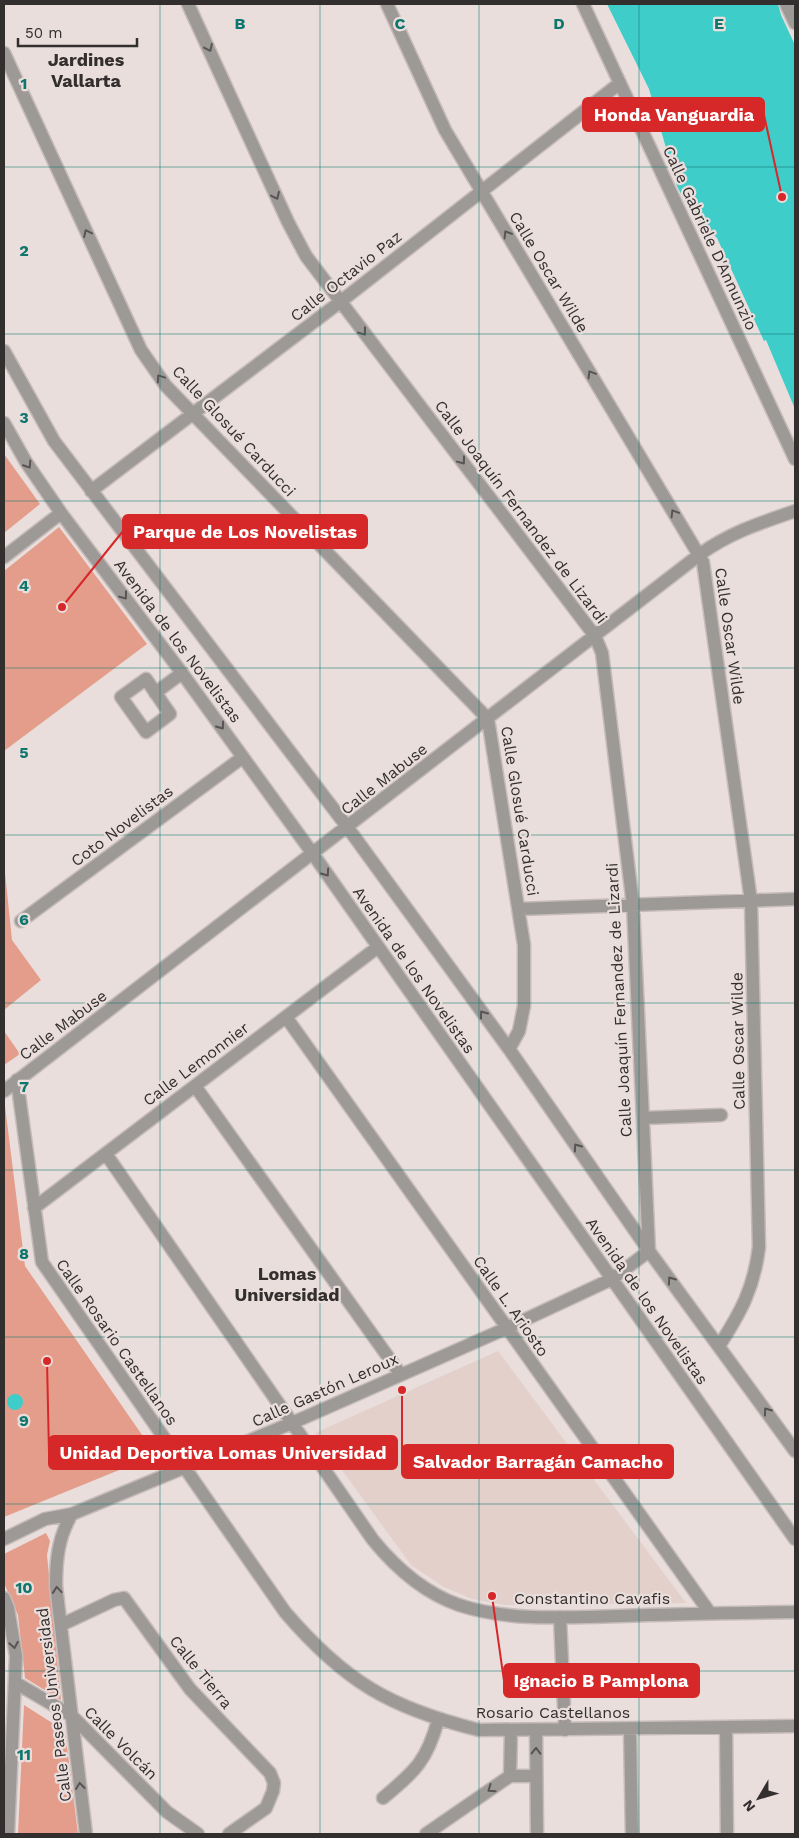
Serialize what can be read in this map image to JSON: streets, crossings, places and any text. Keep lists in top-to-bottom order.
{
  "streets": {
    "street": [
      "Calle Gabriele D'Annunzio",
      "Calle Oscar Wilde",
      "Calle Octavio Paz",
      "Calle Glosué Carducci",
      "Calle Joaquín Fernandez de Lizardi",
      "Avenida de los Novelistas",
      "Calle Mabuse",
      "Coto Novelistas",
      "Calle Lemonnier",
      "Calle L. Ariosto",
      "Calle Rosario Castellanos",
      "Calle Gastón Leroux",
      "Constantino Cavafis",
      "Calle Tierra",
      "Calle Paseos Universidad",
      "Rosario Castellanos",
      "Calle Volcán"
    ]
  },
  "crossings": [
    ["Calle Gabriele D'Annunzio", "Calle Octavio Paz"],
    ["Calle Oscar Wilde", "Calle Octavio Paz"],
    ["Calle Oscar Wilde", "Avenida de los Novelistas"],
    ["Calle Oscar Wilde", "Calle Mabuse"],
    ["Calle Octavio Paz", "Calle Glosué Carducci"],
    ["Calle Octavio Paz", "Calle Joaquín Fernandez de Lizardi"],
    ["Calle Octavio Paz", "Avenida de los Novelistas"],
    ["Calle Glosué Carducci", "Avenida de los Novelistas"],
    ["Calle Glosué Carducci", "Calle Mabuse"],
    ["Calle Joaquín Fernandez de Lizardi", "Avenida de los Novelistas"],
    ["Calle Joaquín Fernandez de Lizardi", "Calle Mabuse"],
    ["Calle Joaquín Fernandez de Lizardi", "Calle Gastón Leroux"],
    ["Avenida de los Novelistas", "Calle Mabuse"],
    ["Avenida de los Novelistas", "Coto Novelistas"],
    ["Avenida de los Novelistas", "Calle Lemonnier"],
    ["Avenida de los Novelistas", "Calle Gastón Leroux"],
    ["Calle Mabuse", "Calle Rosario Castellanos"],
    ["Calle Lemonnier", "Calle L. Ariosto"],
    ["Calle Lemonnier", "Calle Rosario Castellanos"],
    ["Calle Lemonnier", "Constantino Cavafis"],
    ["Calle L. Ariosto", "Calle Gastón Leroux"],
    ["Calle L. Ariosto", "Constantino Cavafis"],
    ["Calle Rosario Castellanos", "Calle Gastón Leroux"],
    ["Calle Rosario Castellanos", "Rosario Castellanos"],
    ["Calle Gastón Leroux", "Constantino Cavafis"],
    ["Calle Gastón Leroux", "Calle Paseos Universidad"],
    ["Calle Gastón Leroux", "Rosario Castellanos"],
    ["Calle Tierra", "Calle Paseos Universidad"],
    ["Calle Paseos Universidad", "Calle Volcán"]
  ],
  "one_way": ["Calle Joaquín Fernandez de Lizardi"],
  "districts": ["Jardines Vallarta", "Lomas Universidad"],
  "places": [
    "Honda Vanguardia",
    "Parque de Los Novelistas",
    "Unidad Deportiva Lomas Universidad",
    "Salvador Barragán Camacho",
    "Ignacio B Pamplona"
  ],
  "scale_bar": "50 m",
  "north": "bottom left",
  "grid": {
    "columns": [
      "B",
      "C",
      "D",
      "E"
    ],
    "rows": [
      "1",
      "2",
      "3",
      "4",
      "5",
      "6",
      "7",
      "8",
      "9",
      "10",
      "11"
    ]
  }
}
